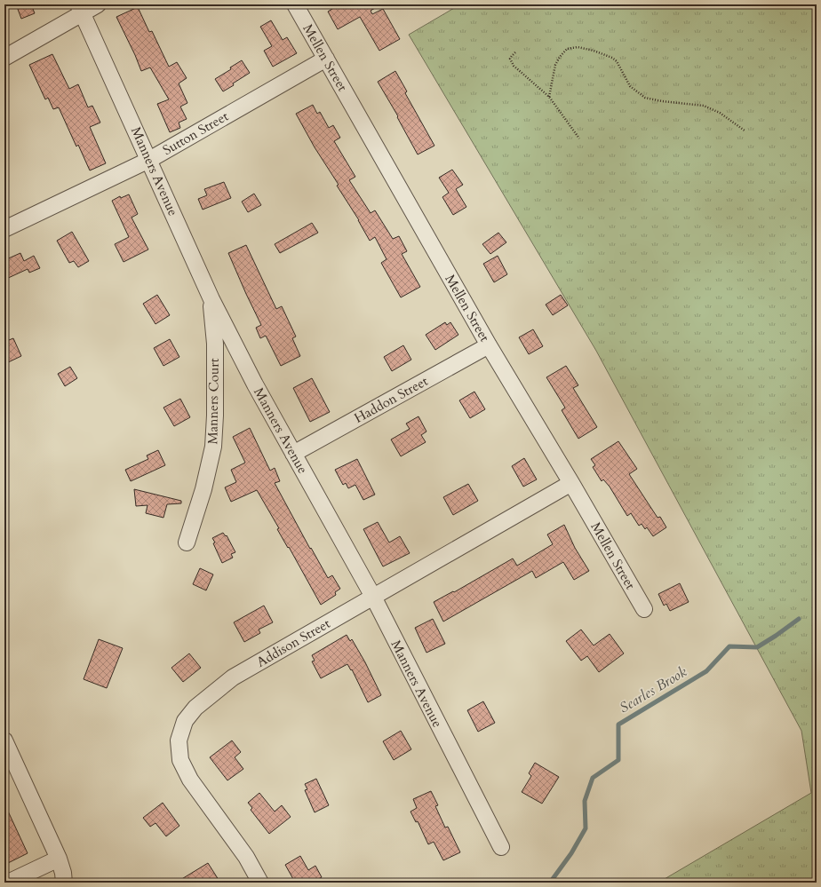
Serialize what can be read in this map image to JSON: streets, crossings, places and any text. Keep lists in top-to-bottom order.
{
  "streets": {
    "street": [
      "Mellen Street",
      "Sutton Street",
      "Manners Avenue",
      "Haddon Street",
      "Manners Court",
      "Addison Street"
    ]
  },
  "crossings": [
    ["Mellen Street", "Sutton Street"],
    ["Mellen Street", "Haddon Street"],
    ["Mellen Street", "Addison Street"],
    ["Sutton Street", "Manners Avenue"],
    ["Manners Avenue", "Haddon Street"],
    ["Manners Avenue", "Manners Court"],
    ["Manners Avenue", "Addison Street"]
  ],
  "water": ["Searles Brook"]
}
